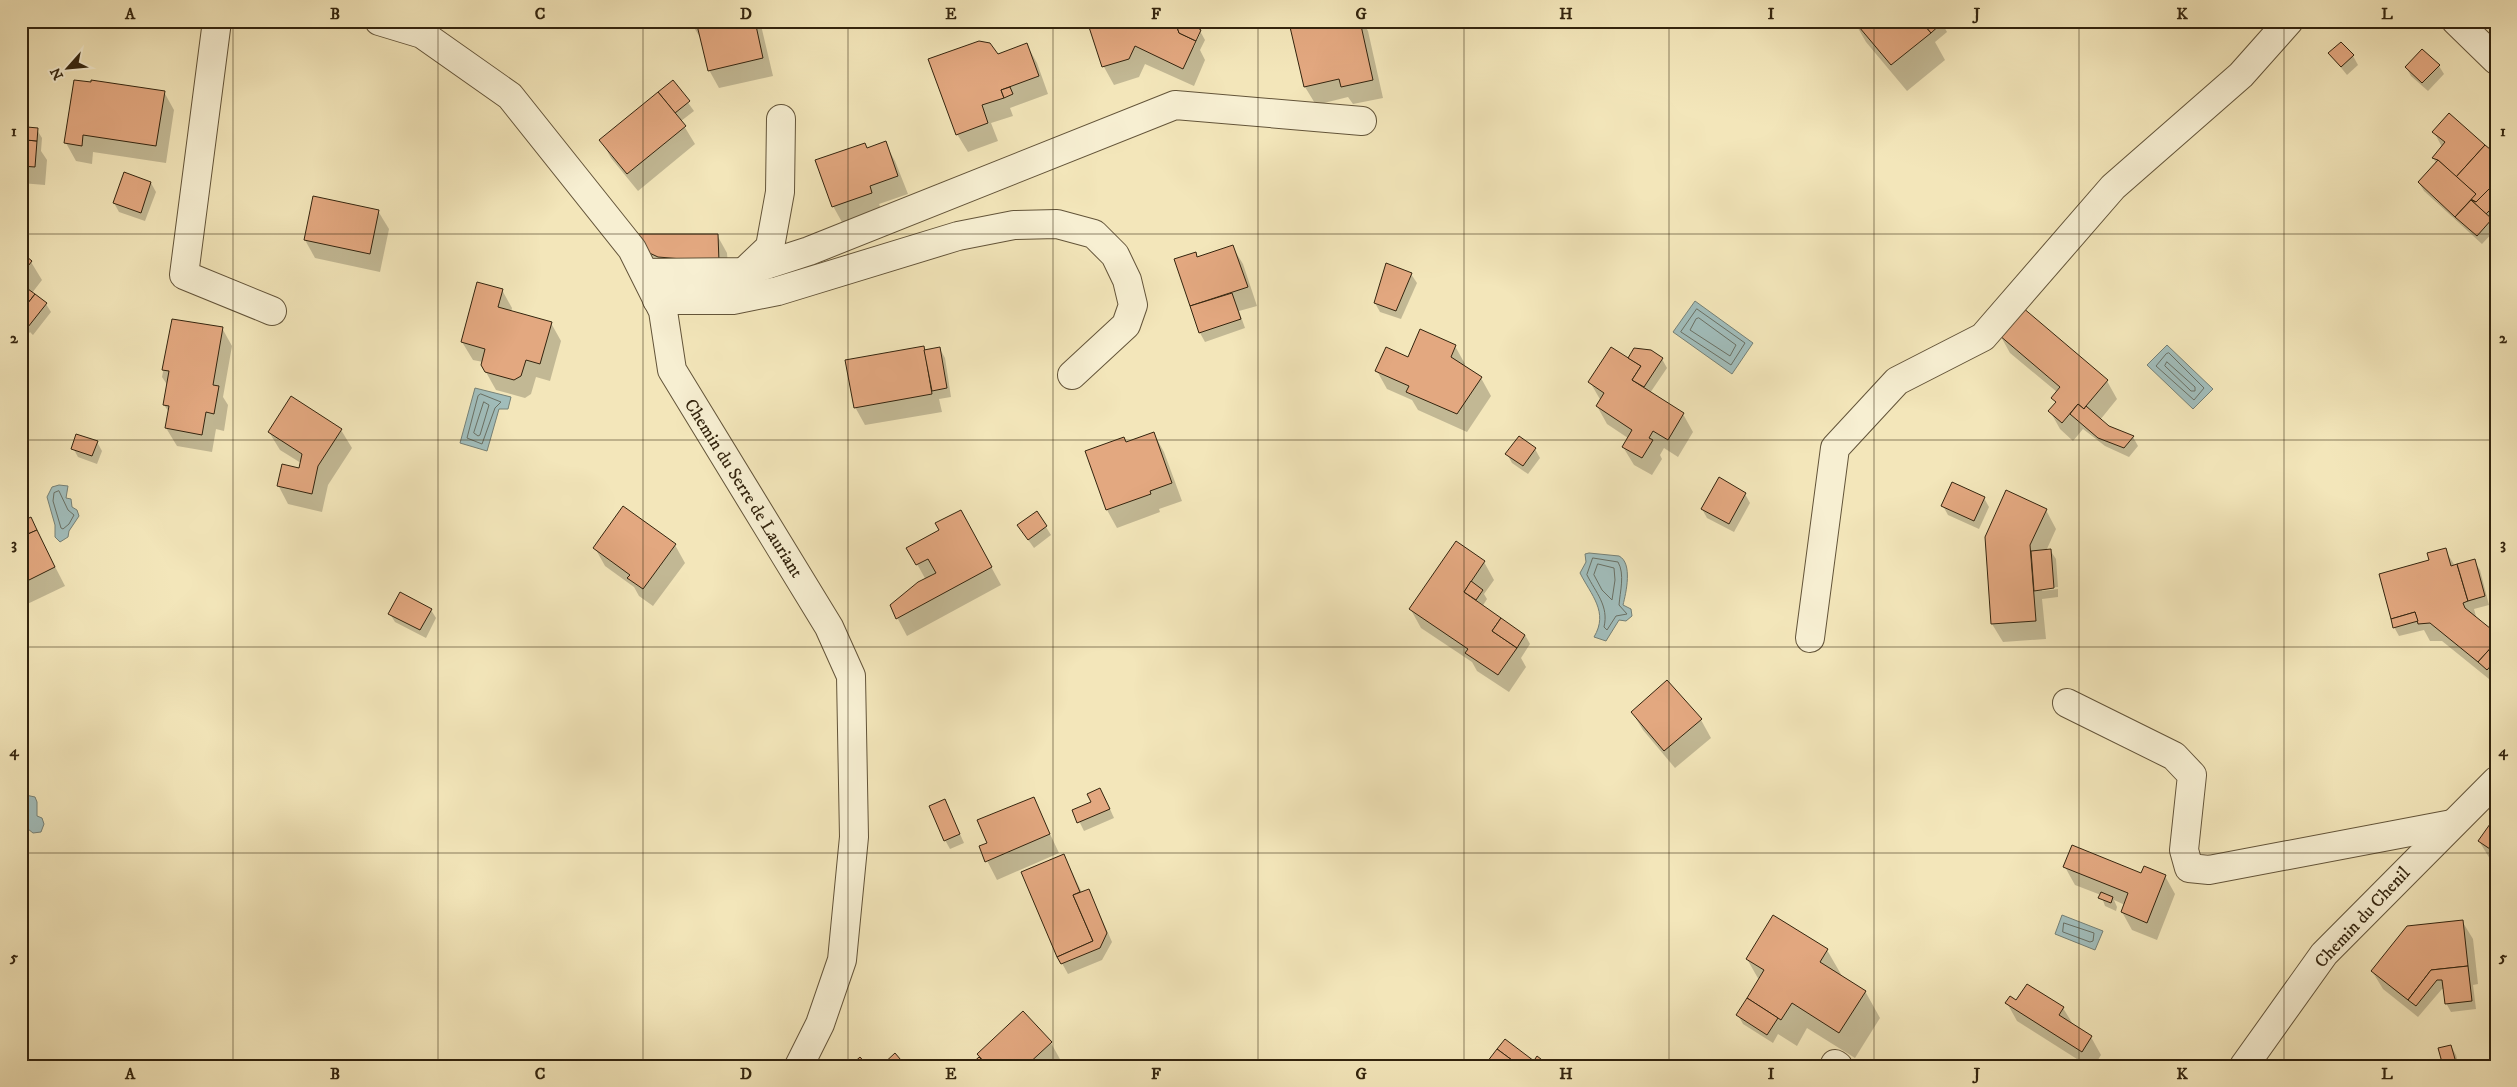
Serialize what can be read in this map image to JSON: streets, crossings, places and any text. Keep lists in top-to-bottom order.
{
  "streets": {
    "street": ["Chemin du Serre de Lauriant", "Chemin du Chenil"]
  },
  "north": "bottom left",
  "grid": {
    "columns": [
      "A",
      "B",
      "C",
      "D",
      "E",
      "F",
      "G",
      "H",
      "I",
      "J",
      "K",
      "L"
    ],
    "rows": [
      "1",
      "2",
      "3",
      "4",
      "5"
    ]
  }
}
